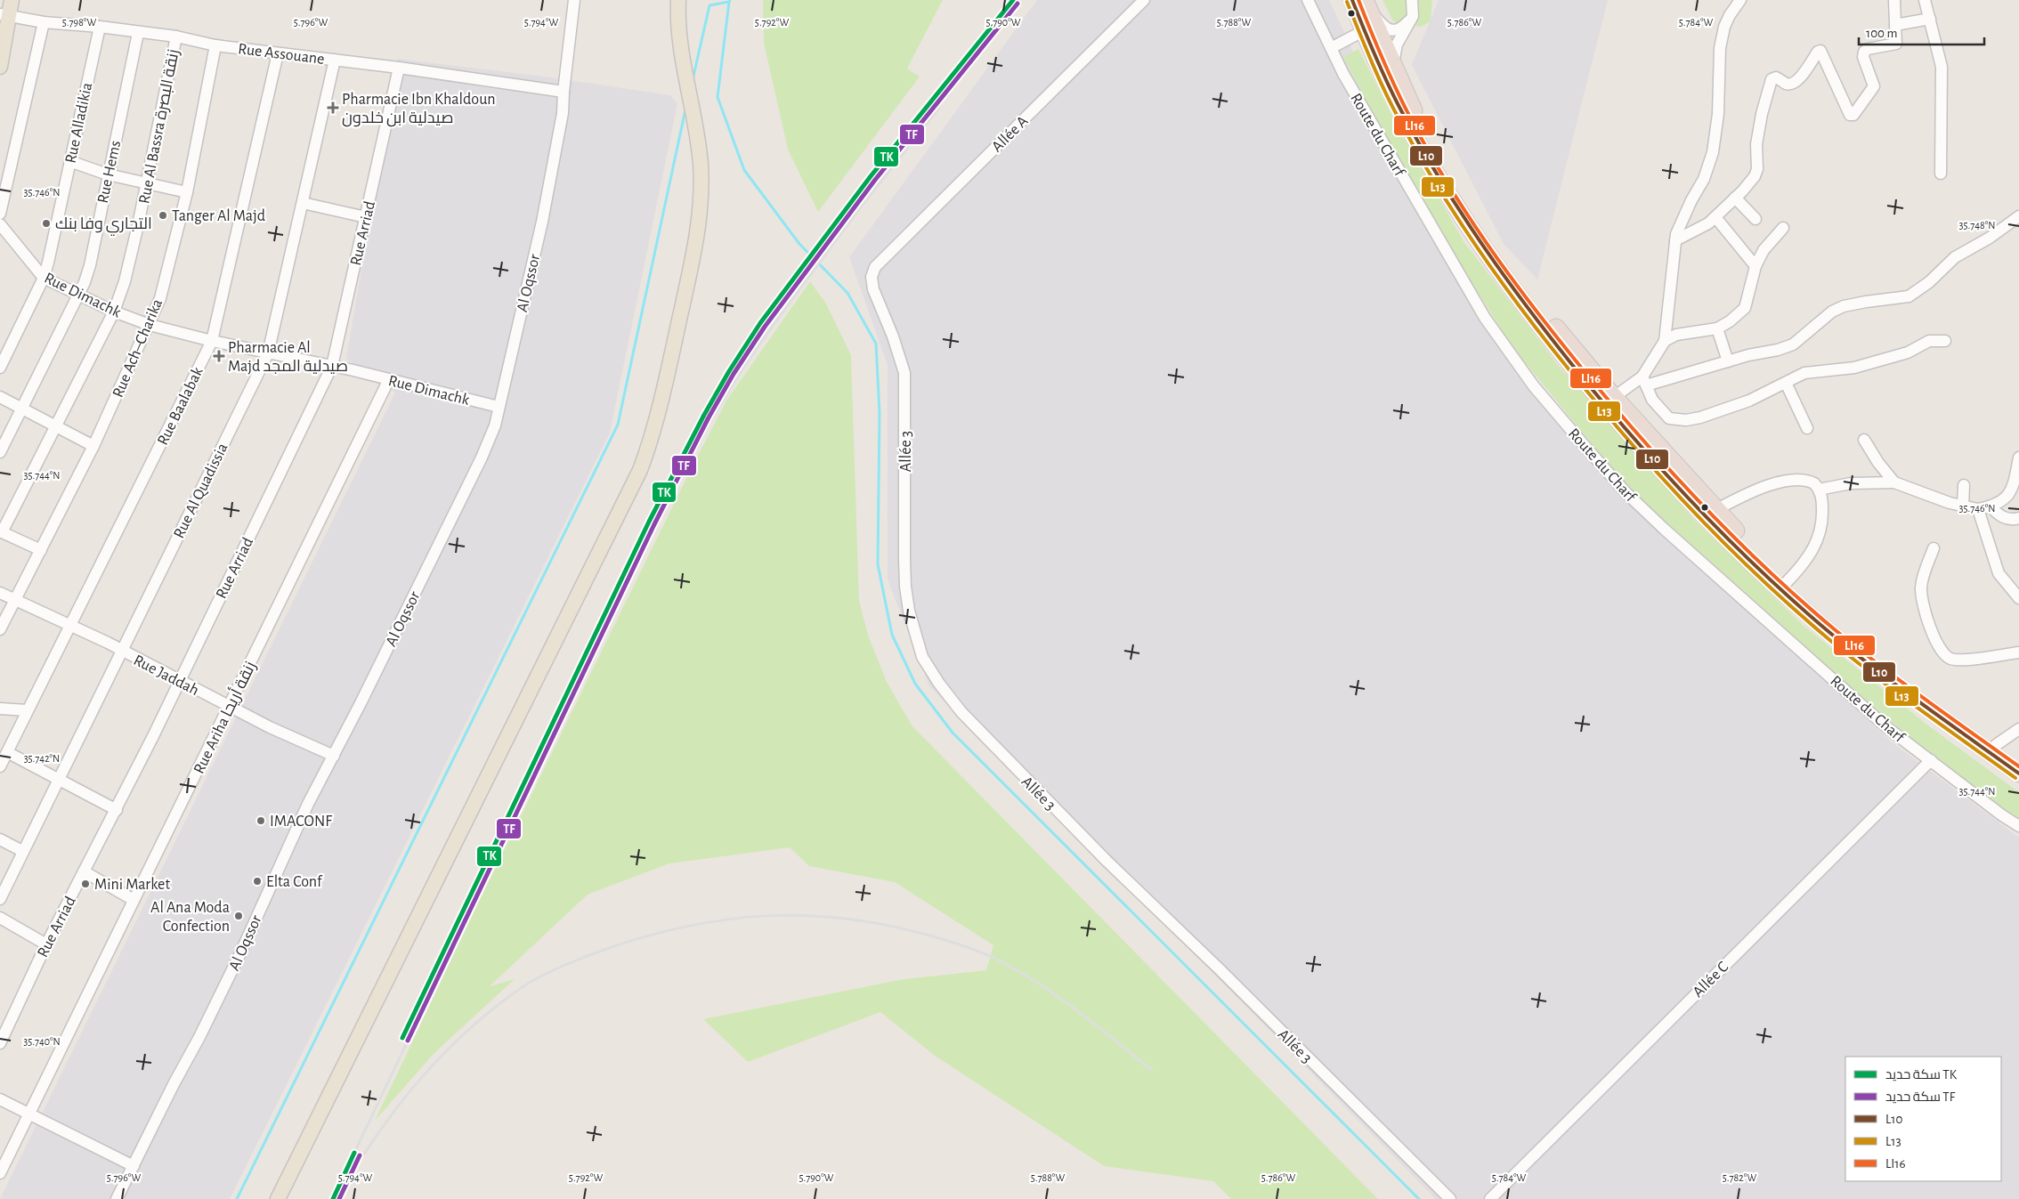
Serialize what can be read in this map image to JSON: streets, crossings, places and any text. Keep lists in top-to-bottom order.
{
  "streets": {
    "street": [
      "Rue Assouane",
      "Rue Alladikia",
      "Rue Al Bassra زنقة البصرة",
      "Allée A",
      "Route du Charf",
      "Rue Hems",
      "Rue Arriad",
      "Al Oqssor",
      "Rue Dimachk",
      "Rue Ach–Charika",
      "Rue Baalabak",
      "Allée 3",
      "Rue Al Quadissia",
      "Rue Jaddah",
      "Rue Ariha زنقة أريحا",
      "Allée C"
    ]
  },
  "crossings": [
    ["Rue Assouane", "Rue Alladikia"],
    ["Rue Assouane", "Rue Al Bassra زنقة البصرة"],
    ["Rue Assouane", "Rue Hems"],
    ["Rue Assouane", "Rue Arriad"],
    ["Rue Assouane", "Al Oqssor"],
    ["Rue Assouane", "Rue Ach–Charika"],
    ["Rue Assouane", "Rue Baalabak"],
    ["Rue Assouane", "Rue Al Quadissia"],
    ["Rue Alladikia", "Rue Dimachk"],
    ["Rue Al Bassra زنقة البصرة", "Rue Dimachk"],
    ["Allée A", "Allée 3"],
    ["Route du Charf", "Allée C"],
    ["Rue Hems", "Rue Dimachk"],
    ["Rue Arriad", "Rue Dimachk"],
    ["Rue Arriad", "Rue Jaddah"],
    ["Al Oqssor", "Rue Dimachk"],
    ["Al Oqssor", "Rue Jaddah"],
    ["Rue Dimachk", "Rue Ach–Charika"],
    ["Rue Dimachk", "Rue Baalabak"],
    ["Rue Dimachk", "Rue Al Quadissia"],
    ["Rue Dimachk", "Rue Ariha زنقة أريحا"],
    ["Rue Ach–Charika", "Rue Jaddah"],
    ["Rue Baalabak", "Rue Jaddah"],
    ["Rue Al Quadissia", "Rue Jaddah"],
    ["Rue Jaddah", "Rue Ariha زنقة أريحا"]
  ],
  "places": {
    "health": ["Pharmacie Ibn Khaldoun صيدلية ابن خلدون", "Pharmacie Al Majd صيدلية المجد"],
    "other": [
      "Tanger Al Majd",
      "التجاري وفا بنك",
      "IMACONF",
      "Elta Conf",
      "Mini Market",
      "Al Ana Moda Confection"
    ]
  },
  "lines": [
    "rail line TK",
    "transit line L10",
    "transit line LI16",
    "transit line L13",
    "rail line TF"
  ],
  "legend": [
    "سكة حديد TK",
    "سكة حديد TF",
    "L10",
    "L13",
    "LI16"
  ],
  "scale_bar": "100 m",
  "coordinates": [
    "5.796°W",
    "5.794°W",
    "5.792°W",
    "5.790°W",
    "5.788°W",
    "5.786°W",
    "5.784°W",
    "5.798°W",
    "35.746°N",
    "35.748°N",
    "35.744°N",
    "35.742°N",
    "35.740°N",
    "5.782°W"
  ]
}
